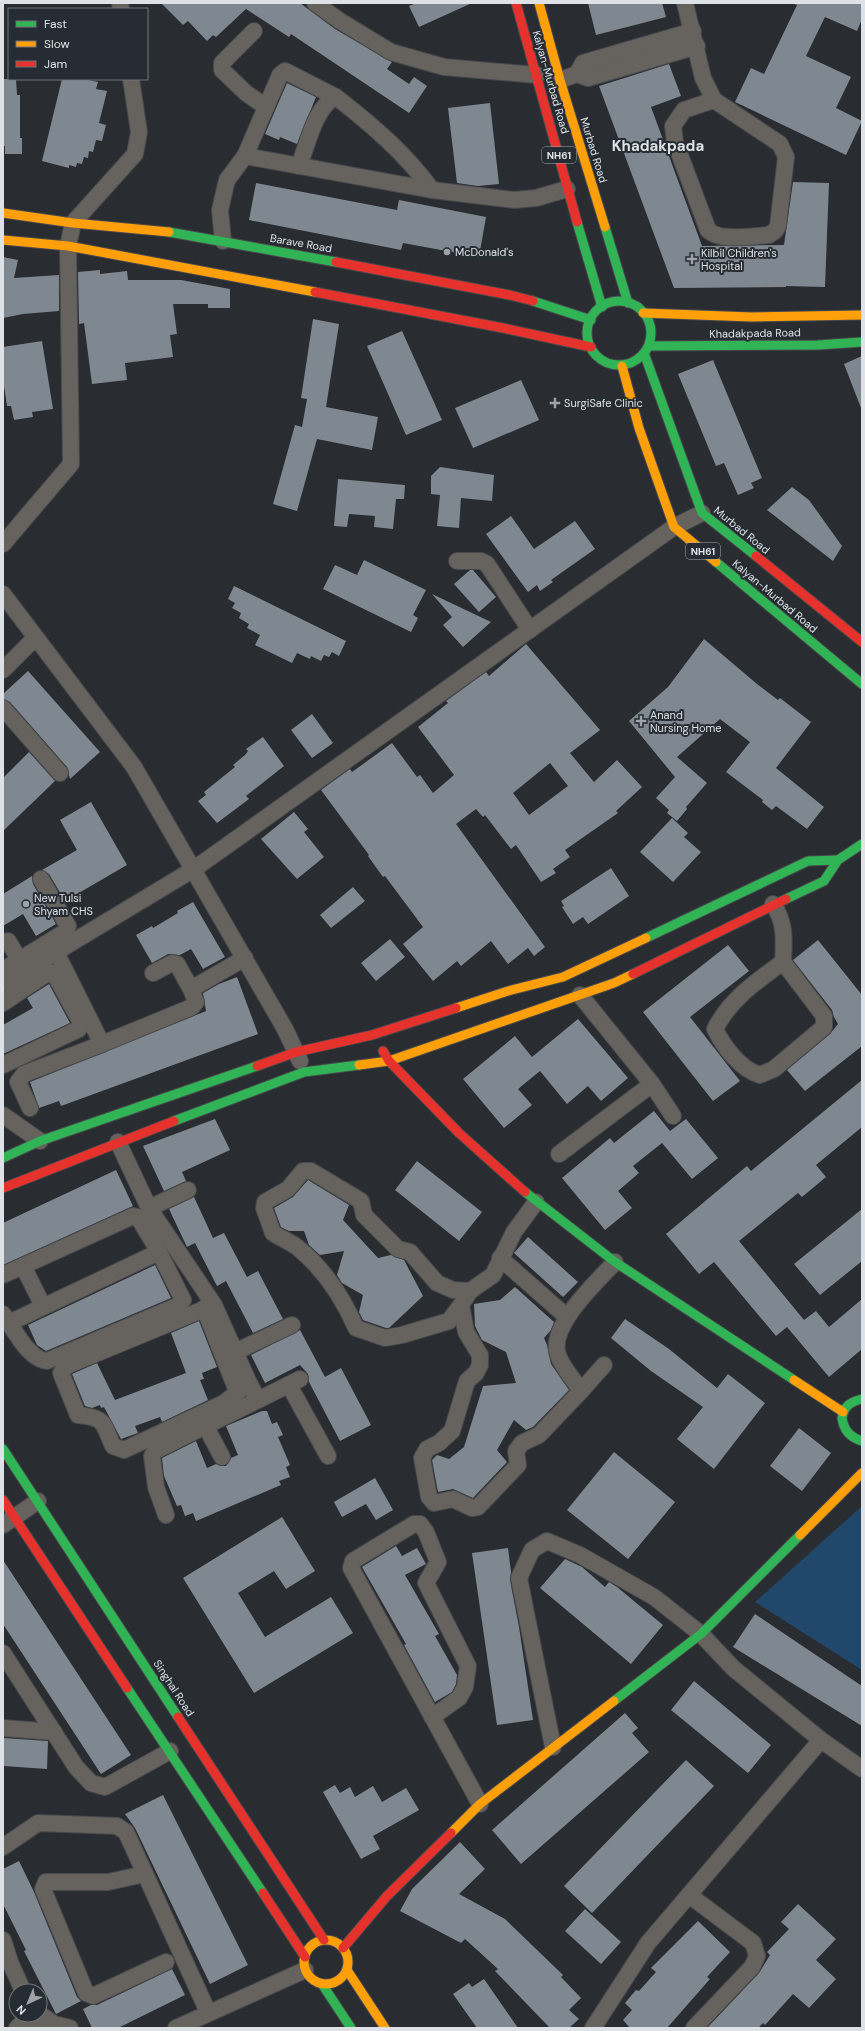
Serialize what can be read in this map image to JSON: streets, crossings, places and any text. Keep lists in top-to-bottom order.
{
  "streets": {
    "main road": [
      "Kalyan-Murbad Road",
      "Murbad Road",
      "NH61",
      "Barave Road",
      "Khadakpada Road",
      "Singhal Road"
    ]
  },
  "crossings": [
    ["Kalyan-Murbad Road", "Murbad Road"],
    ["Kalyan-Murbad Road", "Barave Road"],
    ["Kalyan-Murbad Road", "Khadakpada Road"],
    ["Murbad Road", "Barave Road"],
    ["Murbad Road", "Khadakpada Road"],
    ["Barave Road", "Khadakpada Road"]
  ],
  "districts": ["Khadakpada"],
  "places": {
    "other": ["McDonald's", "New Tulsi Shyam CHS"],
    "health": ["Kilbil Children's Hospital", "SurgiSafe Clinic", "Anand Nursing Home"]
  },
  "legend": ["Fast", "Slow", "Jam"],
  "north": "bottom left"
}
